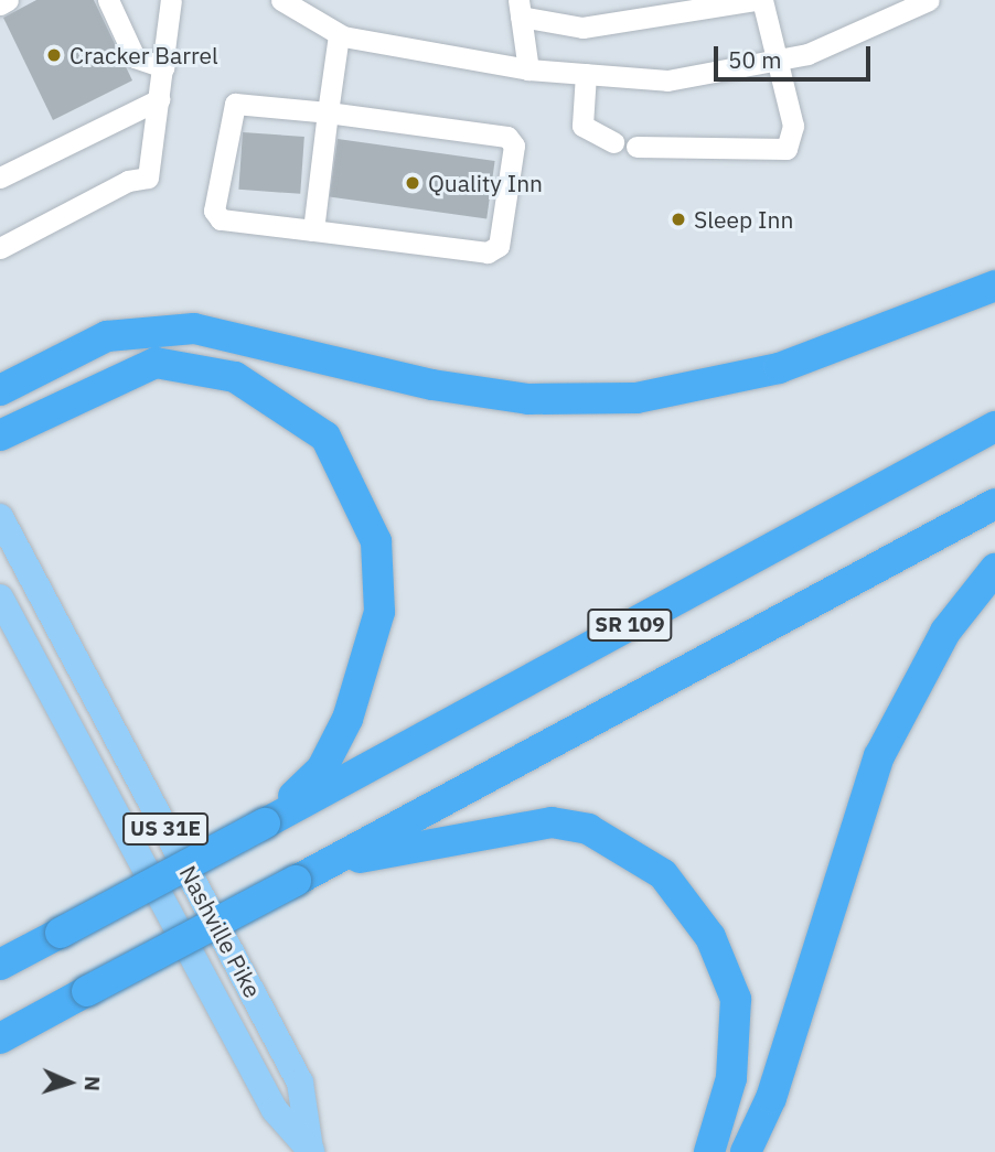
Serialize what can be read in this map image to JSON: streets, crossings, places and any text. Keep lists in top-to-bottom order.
{
  "streets": {
    "highway": ["SR 109"],
    "main road": ["US 31E", "Nashville Pike"]
  },
  "places": ["Cracker Barrel", "Quality Inn", "Sleep Inn"],
  "scale_bar": "50 m",
  "north": "right"
}
